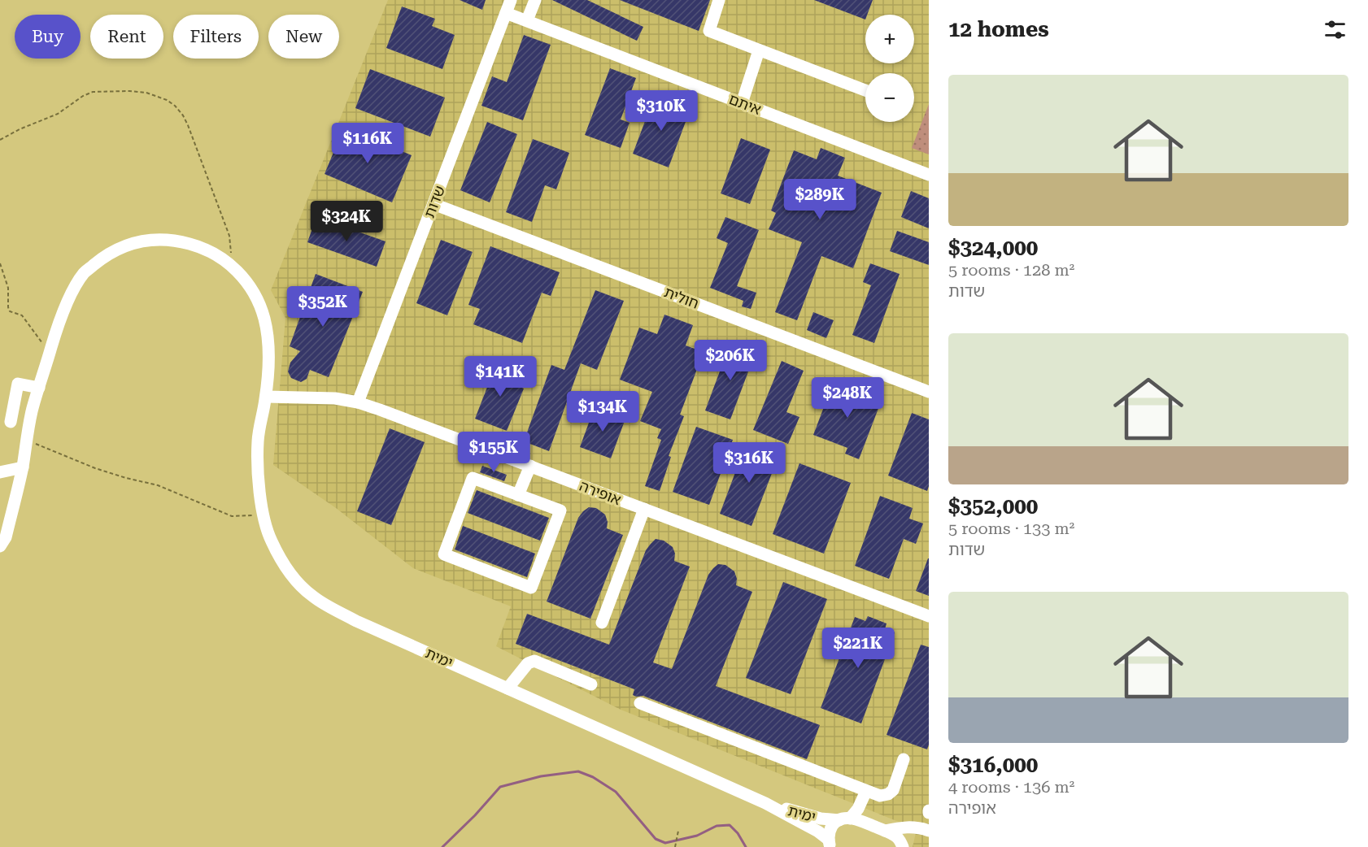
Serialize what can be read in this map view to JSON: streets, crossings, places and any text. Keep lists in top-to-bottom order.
{
  "streets": {
    "street": [
      "איתם",
      "שדות",
      "חולית",
      "אופירה",
      "ימית"
    ]
  },
  "crossings": [
    ["איתם", "שדות"],
    ["שדות", "חולית"],
    ["שדות", "אופירה"],
    ["אופירה", "ימית"]
  ],
  "page": {
    "heading": "12 homes",
    "map_buttons": ["+", "−"],
    "chip": [
      "Buy",
      "Rent",
      "Filters",
      "New"
    ],
    "list": [
      {
        "name": "$324,000",
        "note": "5 rooms · 128 m² · שדות"
      },
      {
        "name": "$352,000",
        "note": "5 rooms · 133 m² · שדות"
      },
      {
        "name": "$316,000",
        "note": "4 rooms · 136 m² · אופירה"
      }
    ],
    "price": [
      "$310K",
      "$116K",
      "$289K",
      "$324K",
      "$352K",
      "$206K",
      "$141K",
      "$248K",
      "$134K",
      "$155K",
      "$316K",
      "$221K"
    ]
  }
}
